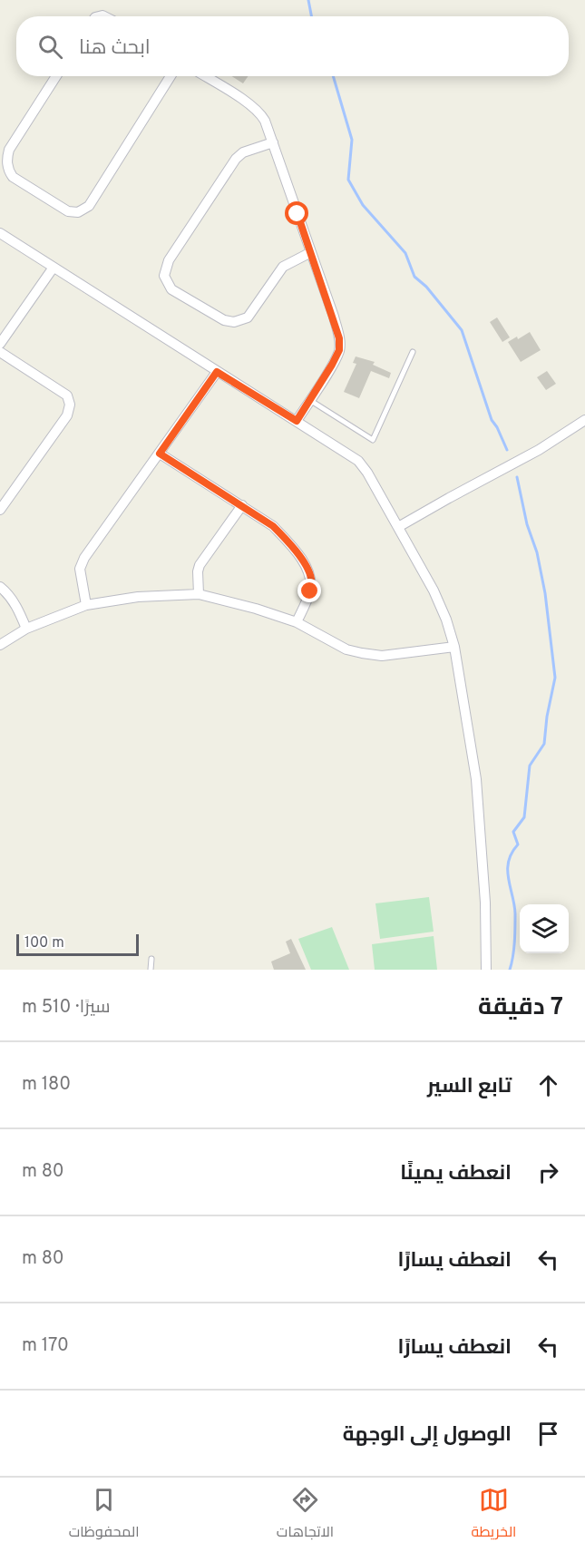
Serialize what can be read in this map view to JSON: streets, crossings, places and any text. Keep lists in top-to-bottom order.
{
  "scale_bar": "100 m",
  "page": {
    "search": "ابحث هنا",
    "scale": "100 m",
    "heading": ["7 دقيقة", "سيرًا · 510 m"],
    "list": [
      ["تابع السير", "180 m"],
      ["انعطف يمينًا", "80 m"],
      ["انعطف يسارًا", "80 m"],
      ["انعطف يسارًا", "170 m"],
      "الوصول إلى الوجهة"
    ],
    "nav": ["الخريطة", "الاتجاهات", "المحفوظات"]
  }
}
